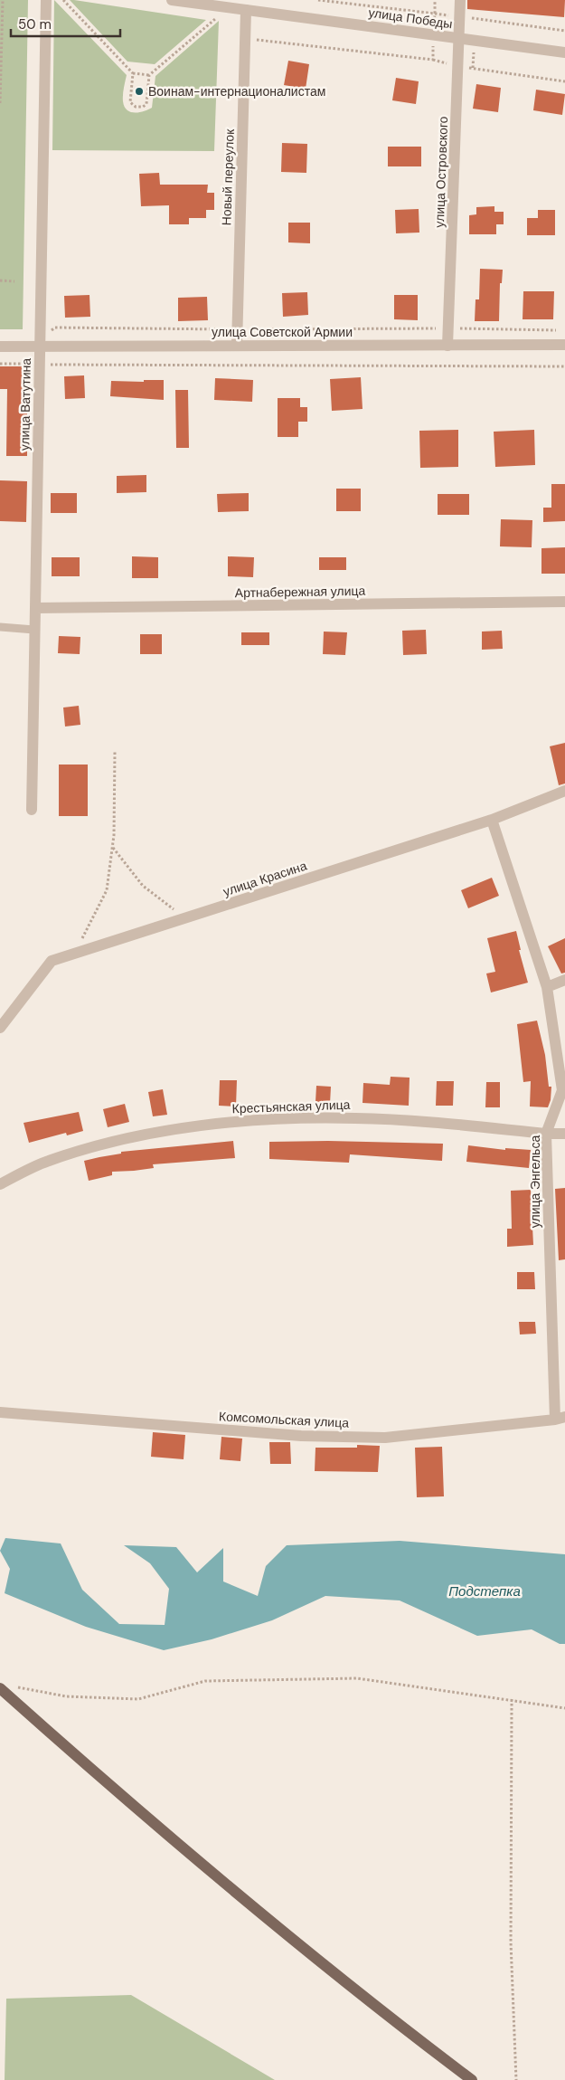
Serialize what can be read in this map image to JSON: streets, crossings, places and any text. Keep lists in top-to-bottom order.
{
  "streets": {
    "street": [
      "улица Победы",
      "улица Островского",
      "Новый переулок",
      "улица Советской Армии",
      "улица Ватутина",
      "Артнабережная улица",
      "улица Красина",
      "Крестьянская улица",
      "улица Энгельса",
      "Комсомольская улица"
    ]
  },
  "crossings": [
    ["улица Победы", "улица Островского"],
    ["улица Победы", "Новый переулок"],
    ["улица Островского", "улица Советской Армии"],
    ["Новый переулок", "улица Советской Армии"],
    ["улица Советской Армии", "улица Ватутина"],
    ["улица Ватутина", "Артнабережная улица"],
    ["улица Красина", "улица Энгельса"],
    ["Крестьянская улица", "улица Энгельса"],
    ["улица Энгельса", "Комсомольская улица"]
  ],
  "water": ["Подстепка"],
  "places": ["Воинам-интернационалистам"],
  "scale_bar": "50 m"
}
